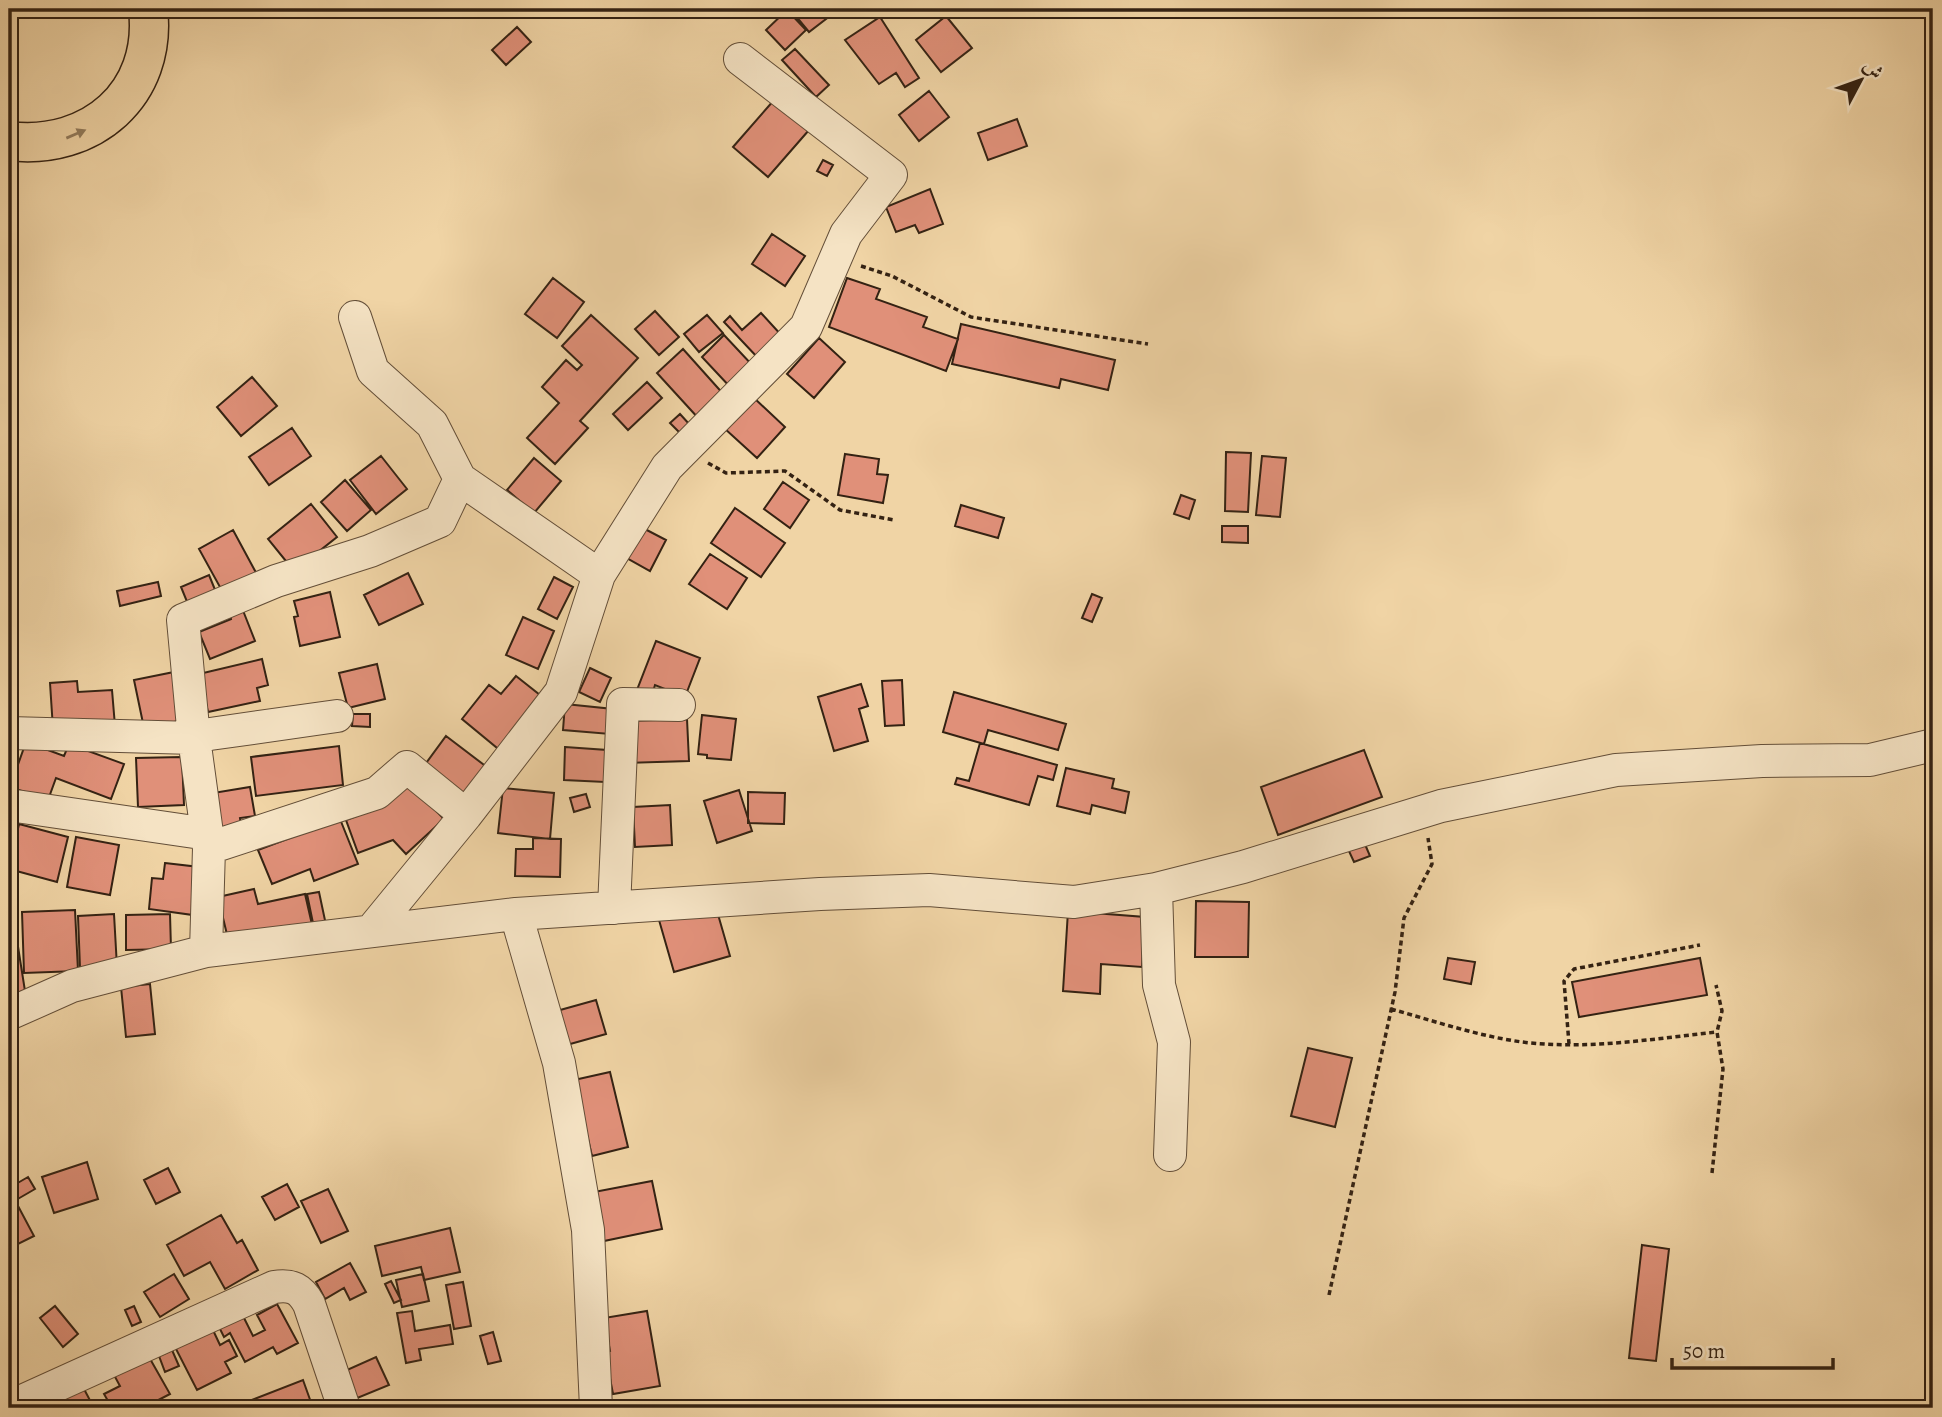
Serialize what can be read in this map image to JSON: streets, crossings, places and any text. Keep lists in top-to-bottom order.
{
  "scale_bar": "50 m",
  "north": "top right"
}
